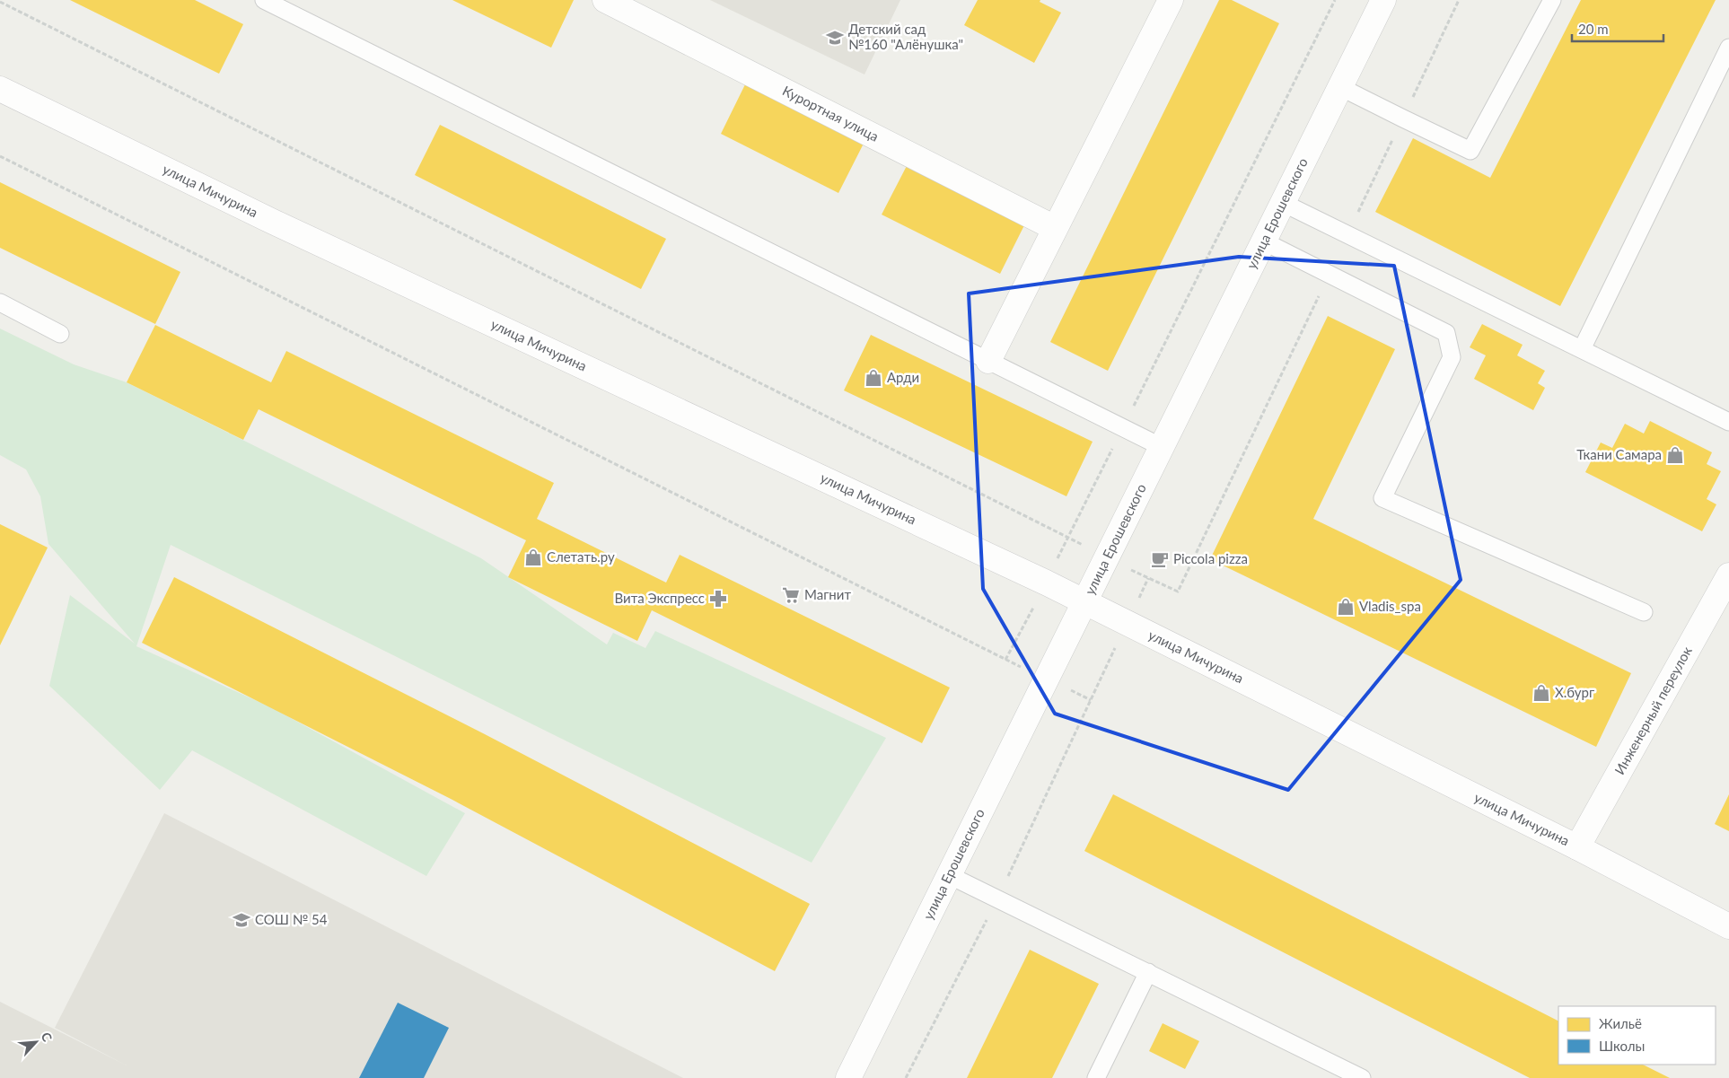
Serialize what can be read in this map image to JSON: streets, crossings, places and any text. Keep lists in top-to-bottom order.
{
  "streets": {
    "street": [
      "Курортная улица",
      "улица Мичурина",
      "улица Ерошевского",
      "Инженерный переулок"
    ]
  },
  "crossings": [
    ["улица Мичурина", "улица Ерошевского"],
    ["улица Мичурина", "Инженерный переулок"]
  ],
  "places": {
    "school or university": ["Детский сад №160 \"Алёнушка\"", "СОШ № 54"],
    "shop": [
      "Арди",
      "Ткани Самара",
      "Слетать.ру",
      "Vladis_spa",
      "Х.бург"
    ],
    "cafe": ["Piccola pizza"],
    "supermarket": ["Магнит"],
    "pharmacy": ["Вита Экспресс"]
  },
  "legend": ["Жильё", "Школы"],
  "scale_bar": "20 m",
  "north": "top right"
}
